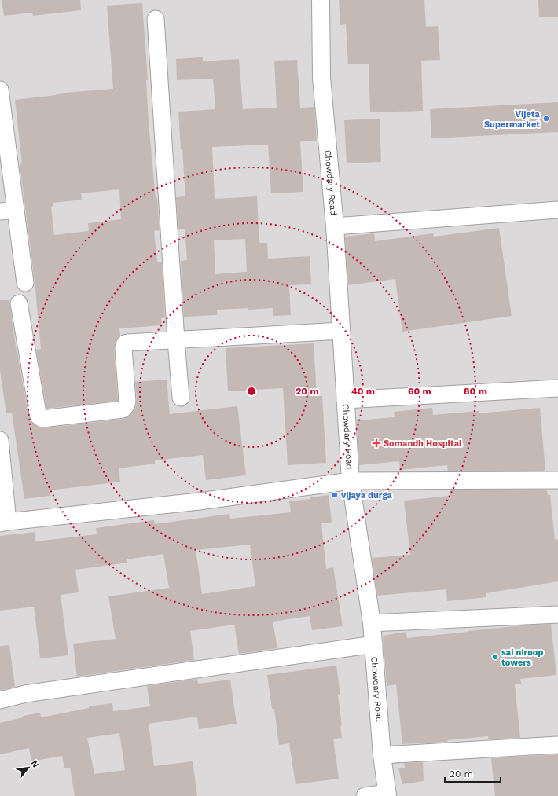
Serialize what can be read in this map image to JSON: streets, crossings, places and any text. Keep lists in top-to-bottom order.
{
  "streets": {
    "street": ["Chowdary Road"]
  },
  "places": {
    "other": ["Vijeta Supermarket", "vijaya durga", "sai niroop towers"],
    "health": ["Somandh Hospital"]
  },
  "scale_bar": "20 m",
  "north": "top right",
  "rings": [
    "20 m",
    "40 m",
    "60 m",
    "80 m"
  ]
}
